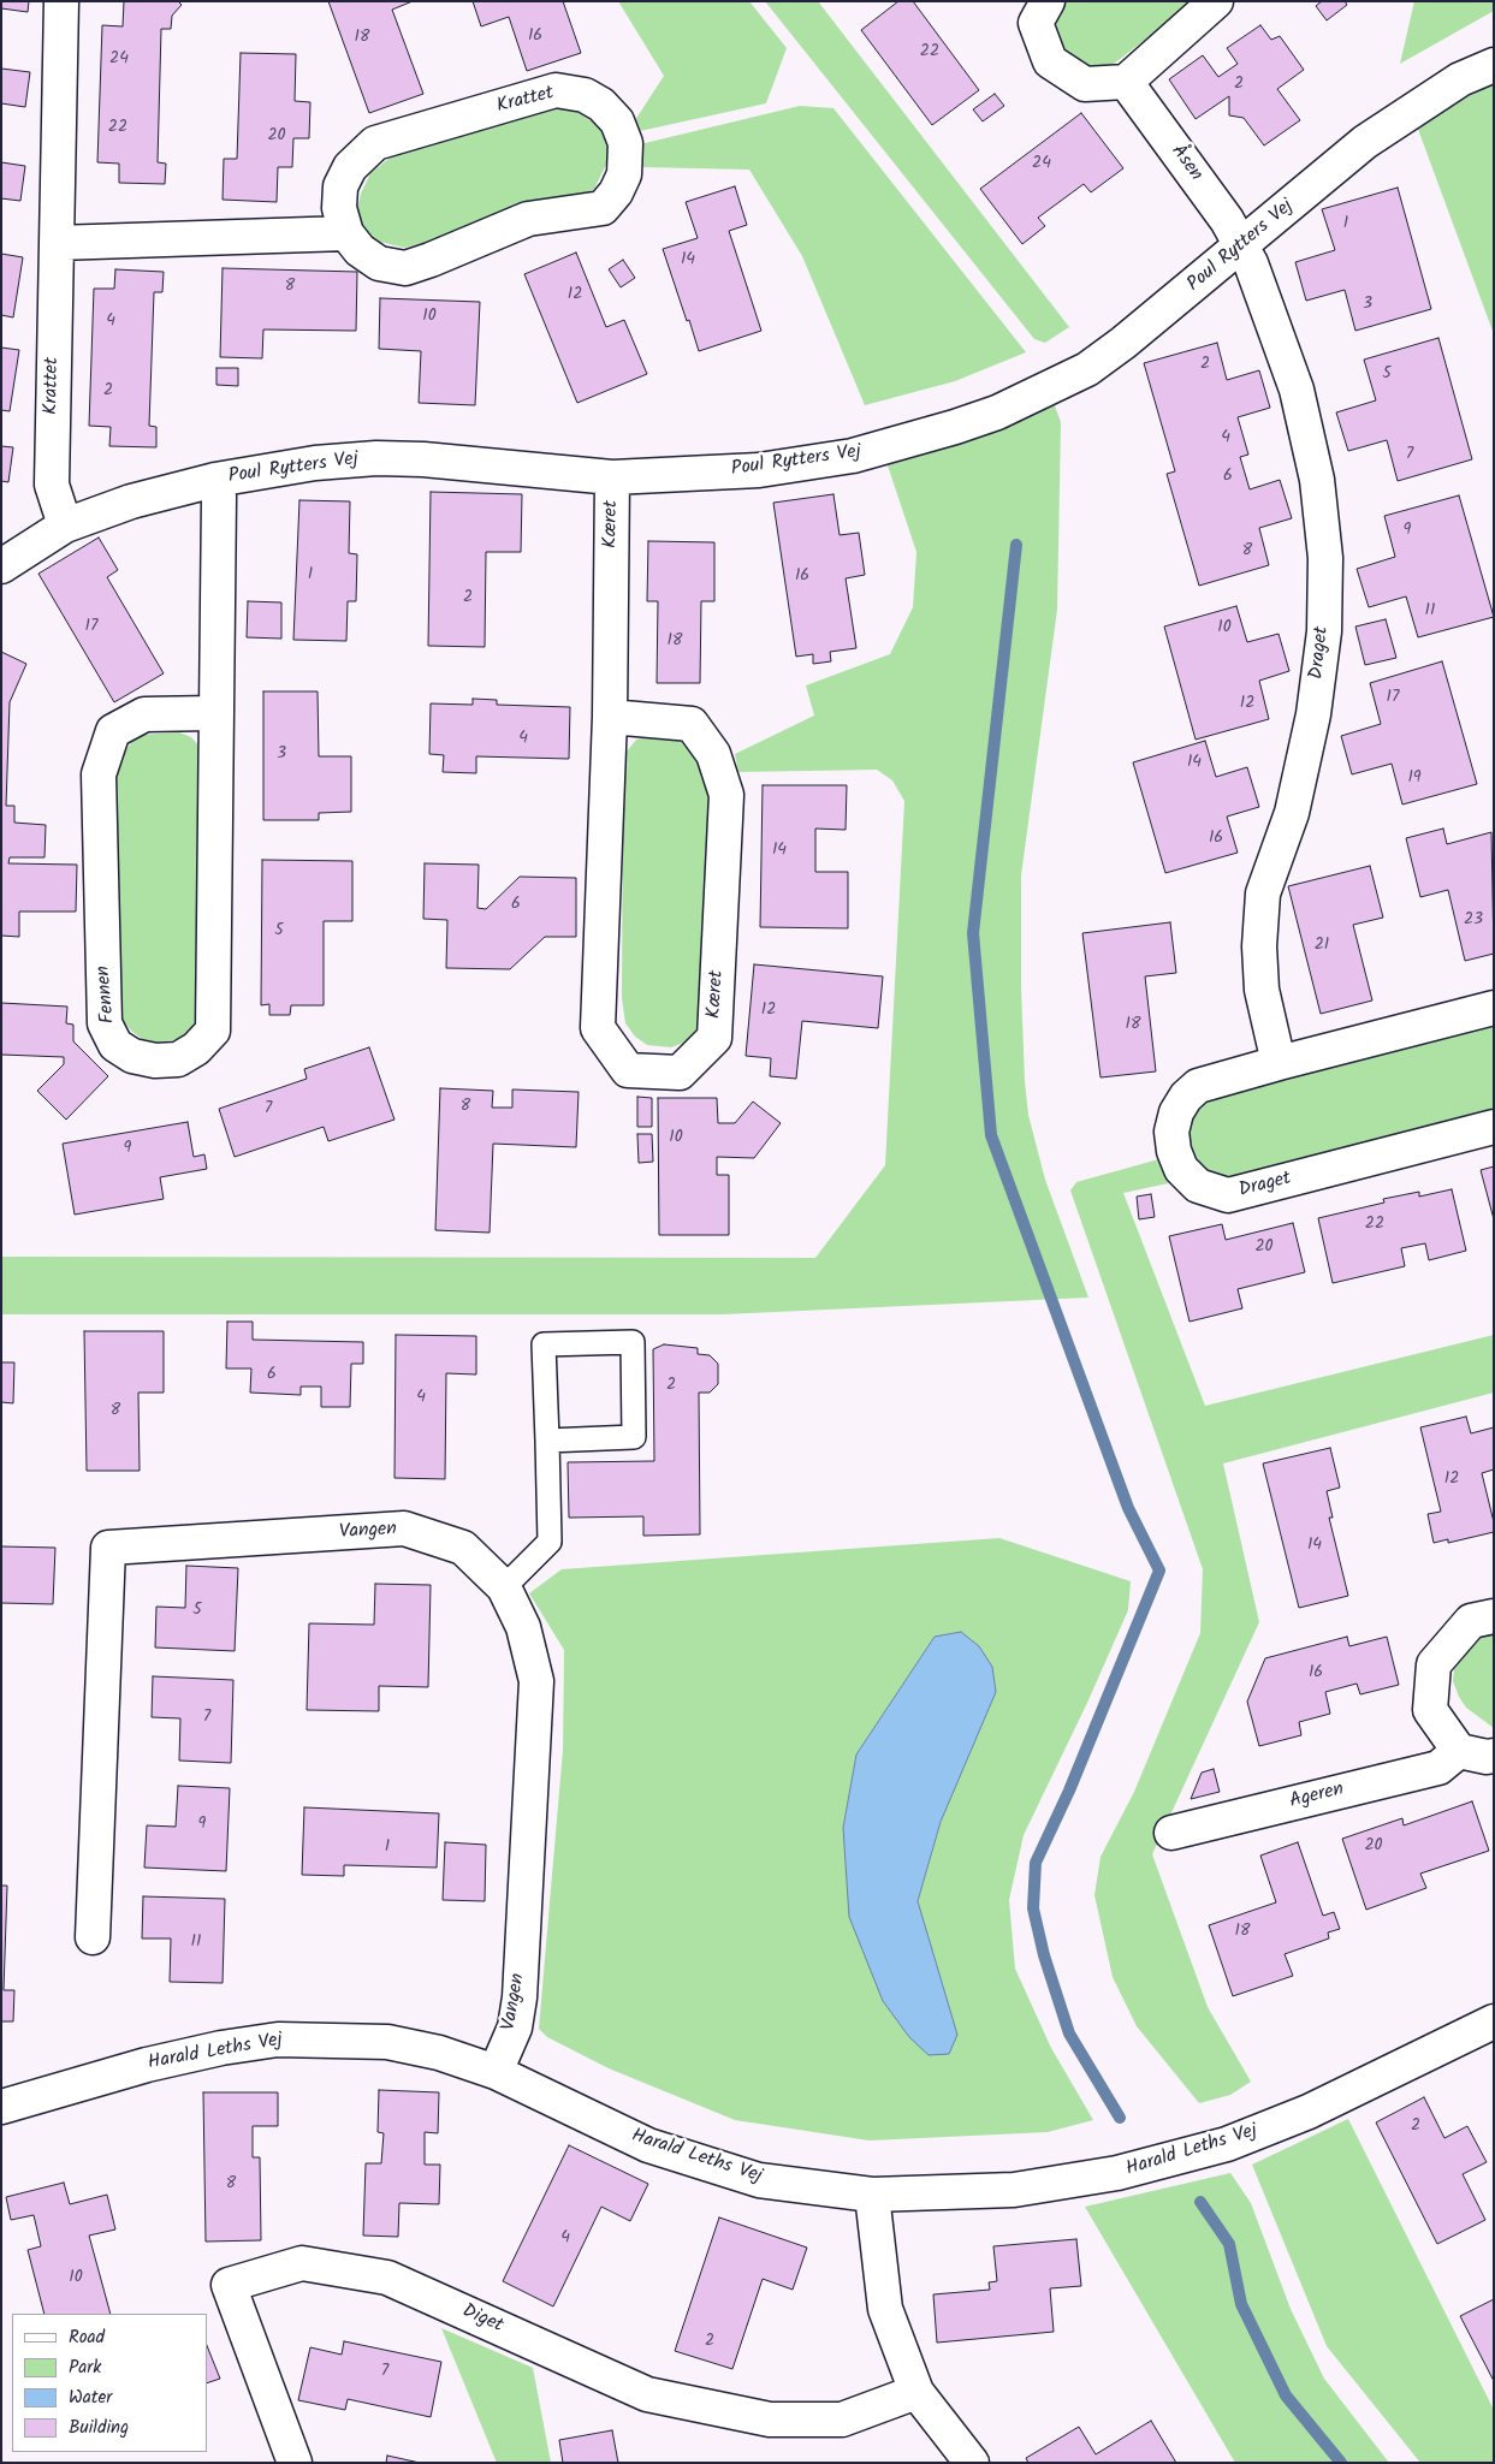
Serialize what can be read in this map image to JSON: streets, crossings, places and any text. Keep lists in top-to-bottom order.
{
  "streets": {
    "street": [
      "Krattet",
      "Åsen",
      "Poul Rytters Vej",
      "Kæret",
      "Draget",
      "Fennen",
      "Vangen",
      "Ageren",
      "Harald Leths Vej",
      "Diget"
    ]
  },
  "crossings": [
    ["Krattet", "Poul Rytters Vej"],
    ["Åsen", "Poul Rytters Vej"],
    ["Åsen", "Draget"],
    ["Poul Rytters Vej", "Kæret"],
    ["Poul Rytters Vej", "Draget"],
    ["Poul Rytters Vej", "Fennen"],
    ["Vangen", "Harald Leths Vej"]
  ],
  "house_numbers": [
    "16",
    "18",
    "22",
    "24",
    "2",
    "22",
    "20",
    "24",
    "1",
    "14",
    "8",
    "12",
    "3",
    "10",
    "4",
    "2",
    "5",
    "2",
    "4",
    "7",
    "6",
    "9",
    "8",
    "1",
    "16",
    "2",
    "11",
    "17",
    "10",
    "18",
    "17",
    "12",
    "4",
    "3",
    "14",
    "19",
    "16",
    "14",
    "6",
    "23",
    "5",
    "21",
    "12",
    "18",
    "8",
    "7",
    "10",
    "9",
    "22",
    "20",
    "6",
    "2",
    "4",
    "8",
    "12",
    "14",
    "5",
    "16",
    "7",
    "9",
    "20",
    "1",
    "18",
    "11",
    "2",
    "8",
    "4",
    "10",
    "2",
    "7"
  ],
  "legend": [
    "Road",
    "Park",
    "Water",
    "Building"
  ]
}
